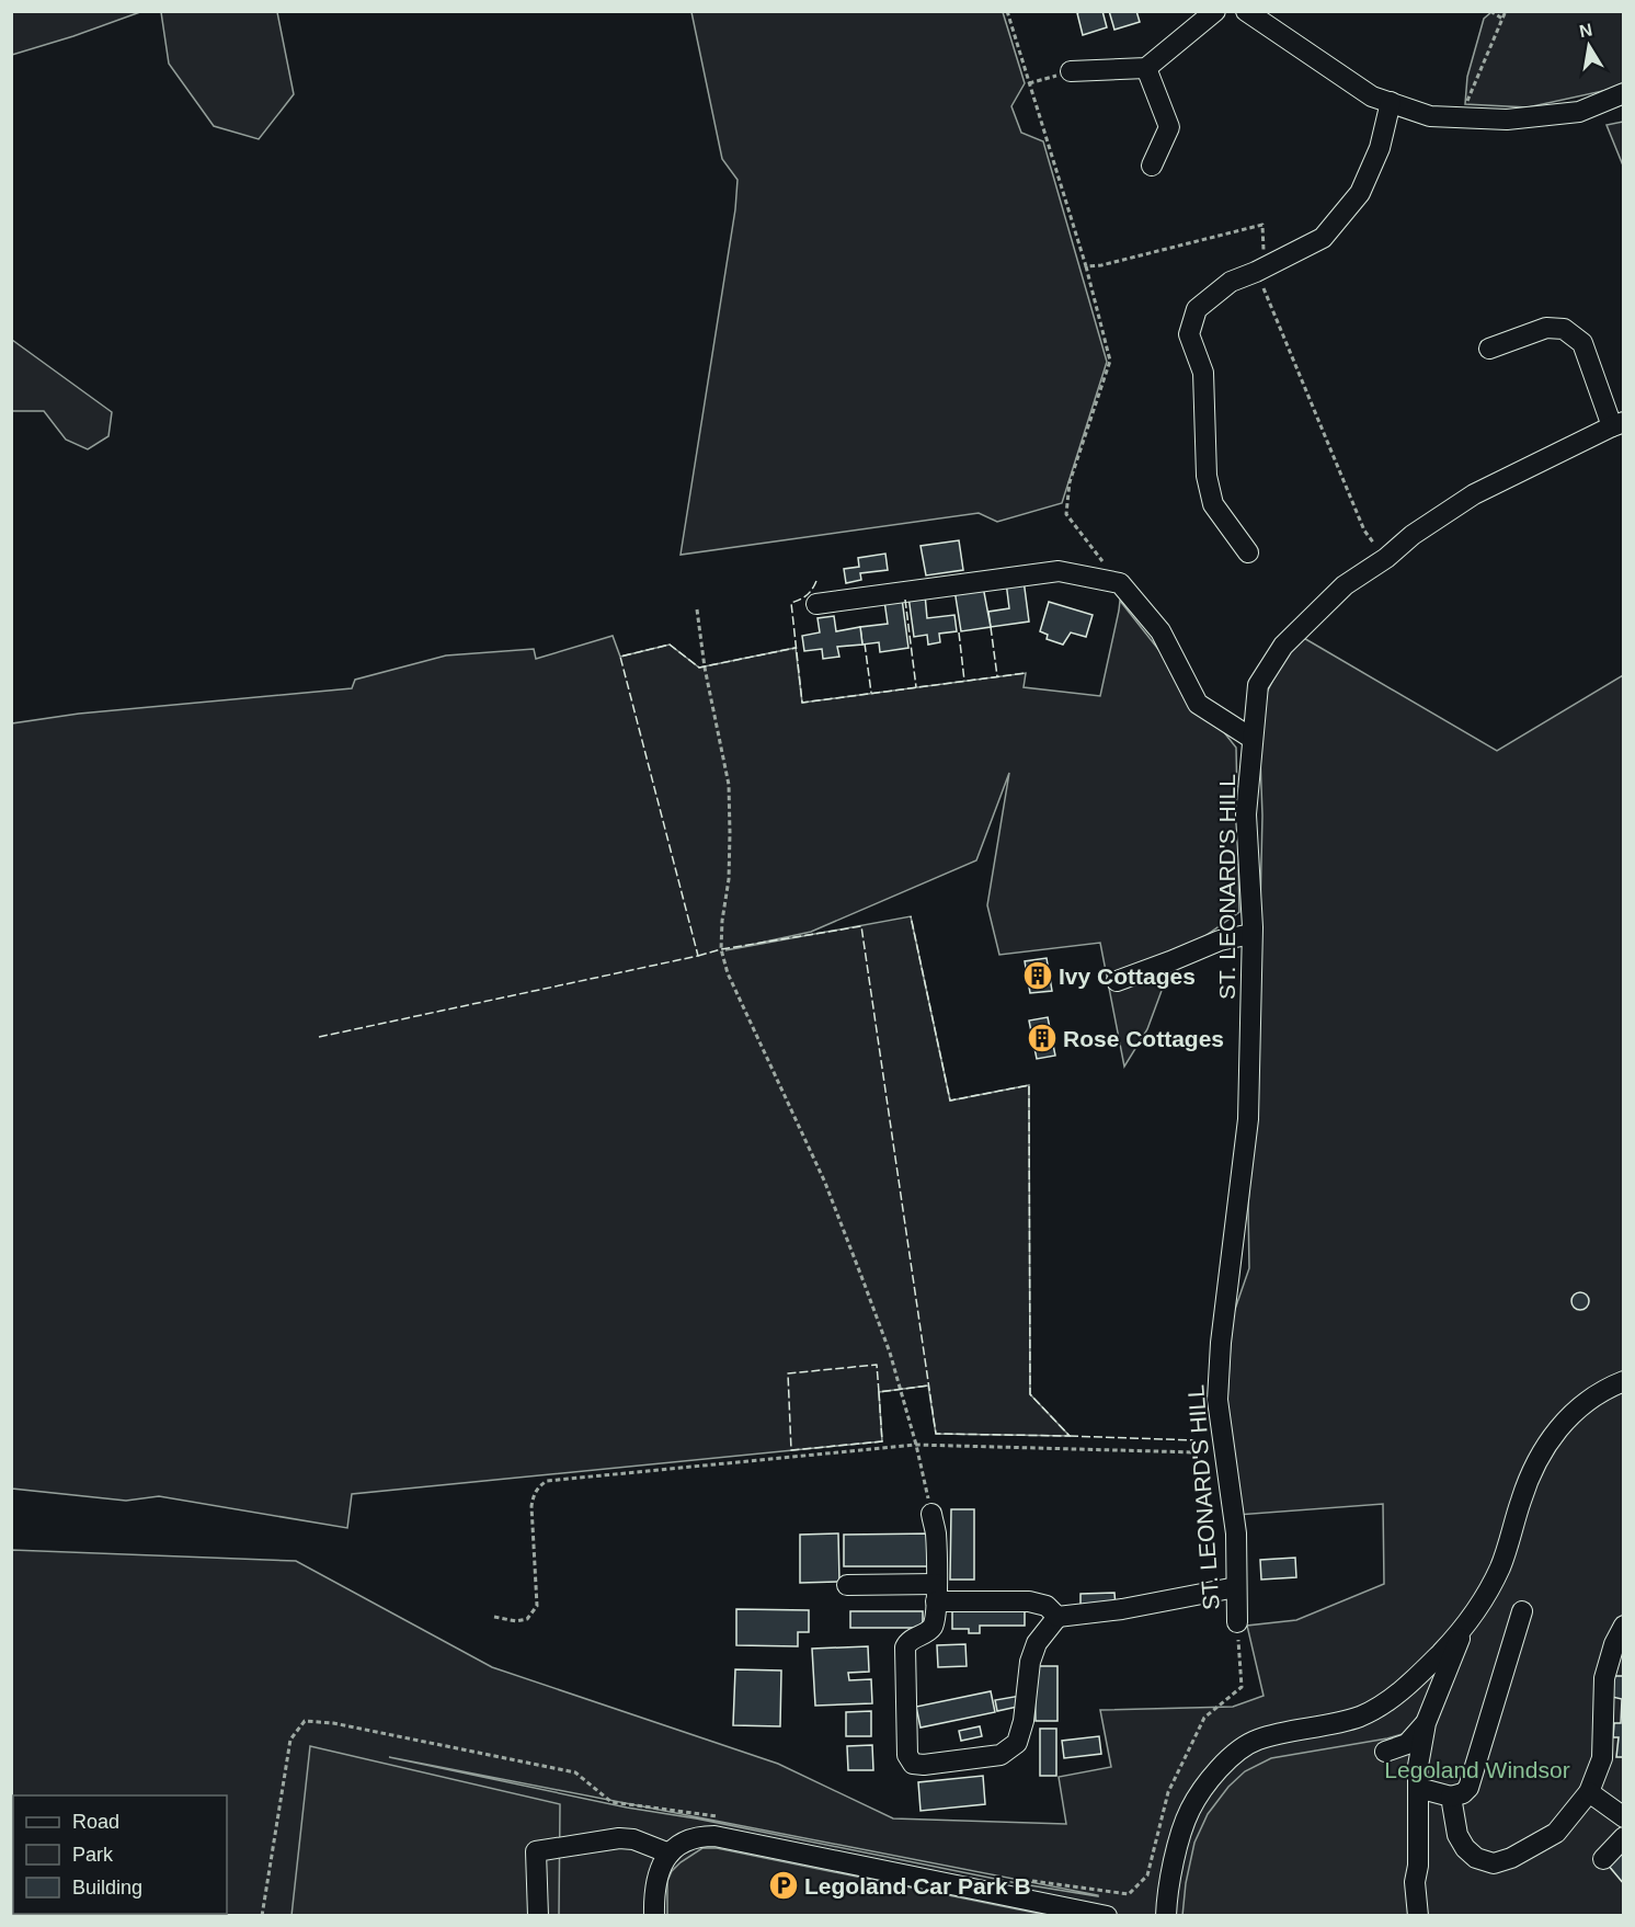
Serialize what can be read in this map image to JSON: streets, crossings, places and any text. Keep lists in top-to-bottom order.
{
  "streets": {
    "street": ["ST. LEONARD'S HILL"]
  },
  "parks": ["Legoland Windsor"],
  "places": {
    "building": ["Ivy Cottages", "Rose Cottages"],
    "parking": ["Legoland Car Park B"]
  },
  "legend": ["Road", "Park", "Building"],
  "north": "top"
}
